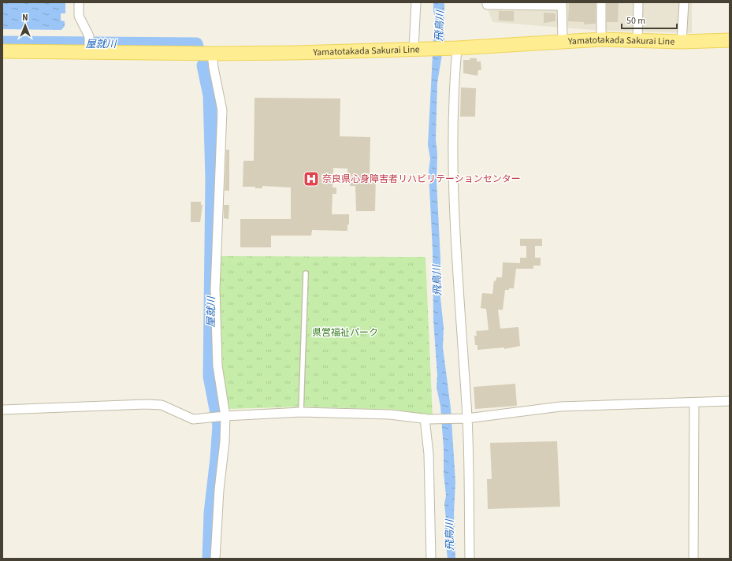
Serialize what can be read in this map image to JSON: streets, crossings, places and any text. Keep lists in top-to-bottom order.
{
  "streets": {
    "main road": ["Yamatotakada Sakurai Line"]
  },
  "water": ["飛鳥川", "屋就川"],
  "parks": ["県営福祉パーク"],
  "places": {
    "hospital": ["奈良県心身障害者リハビリテーションセンター"]
  },
  "scale_bar": "50 m",
  "north": "top"
}
